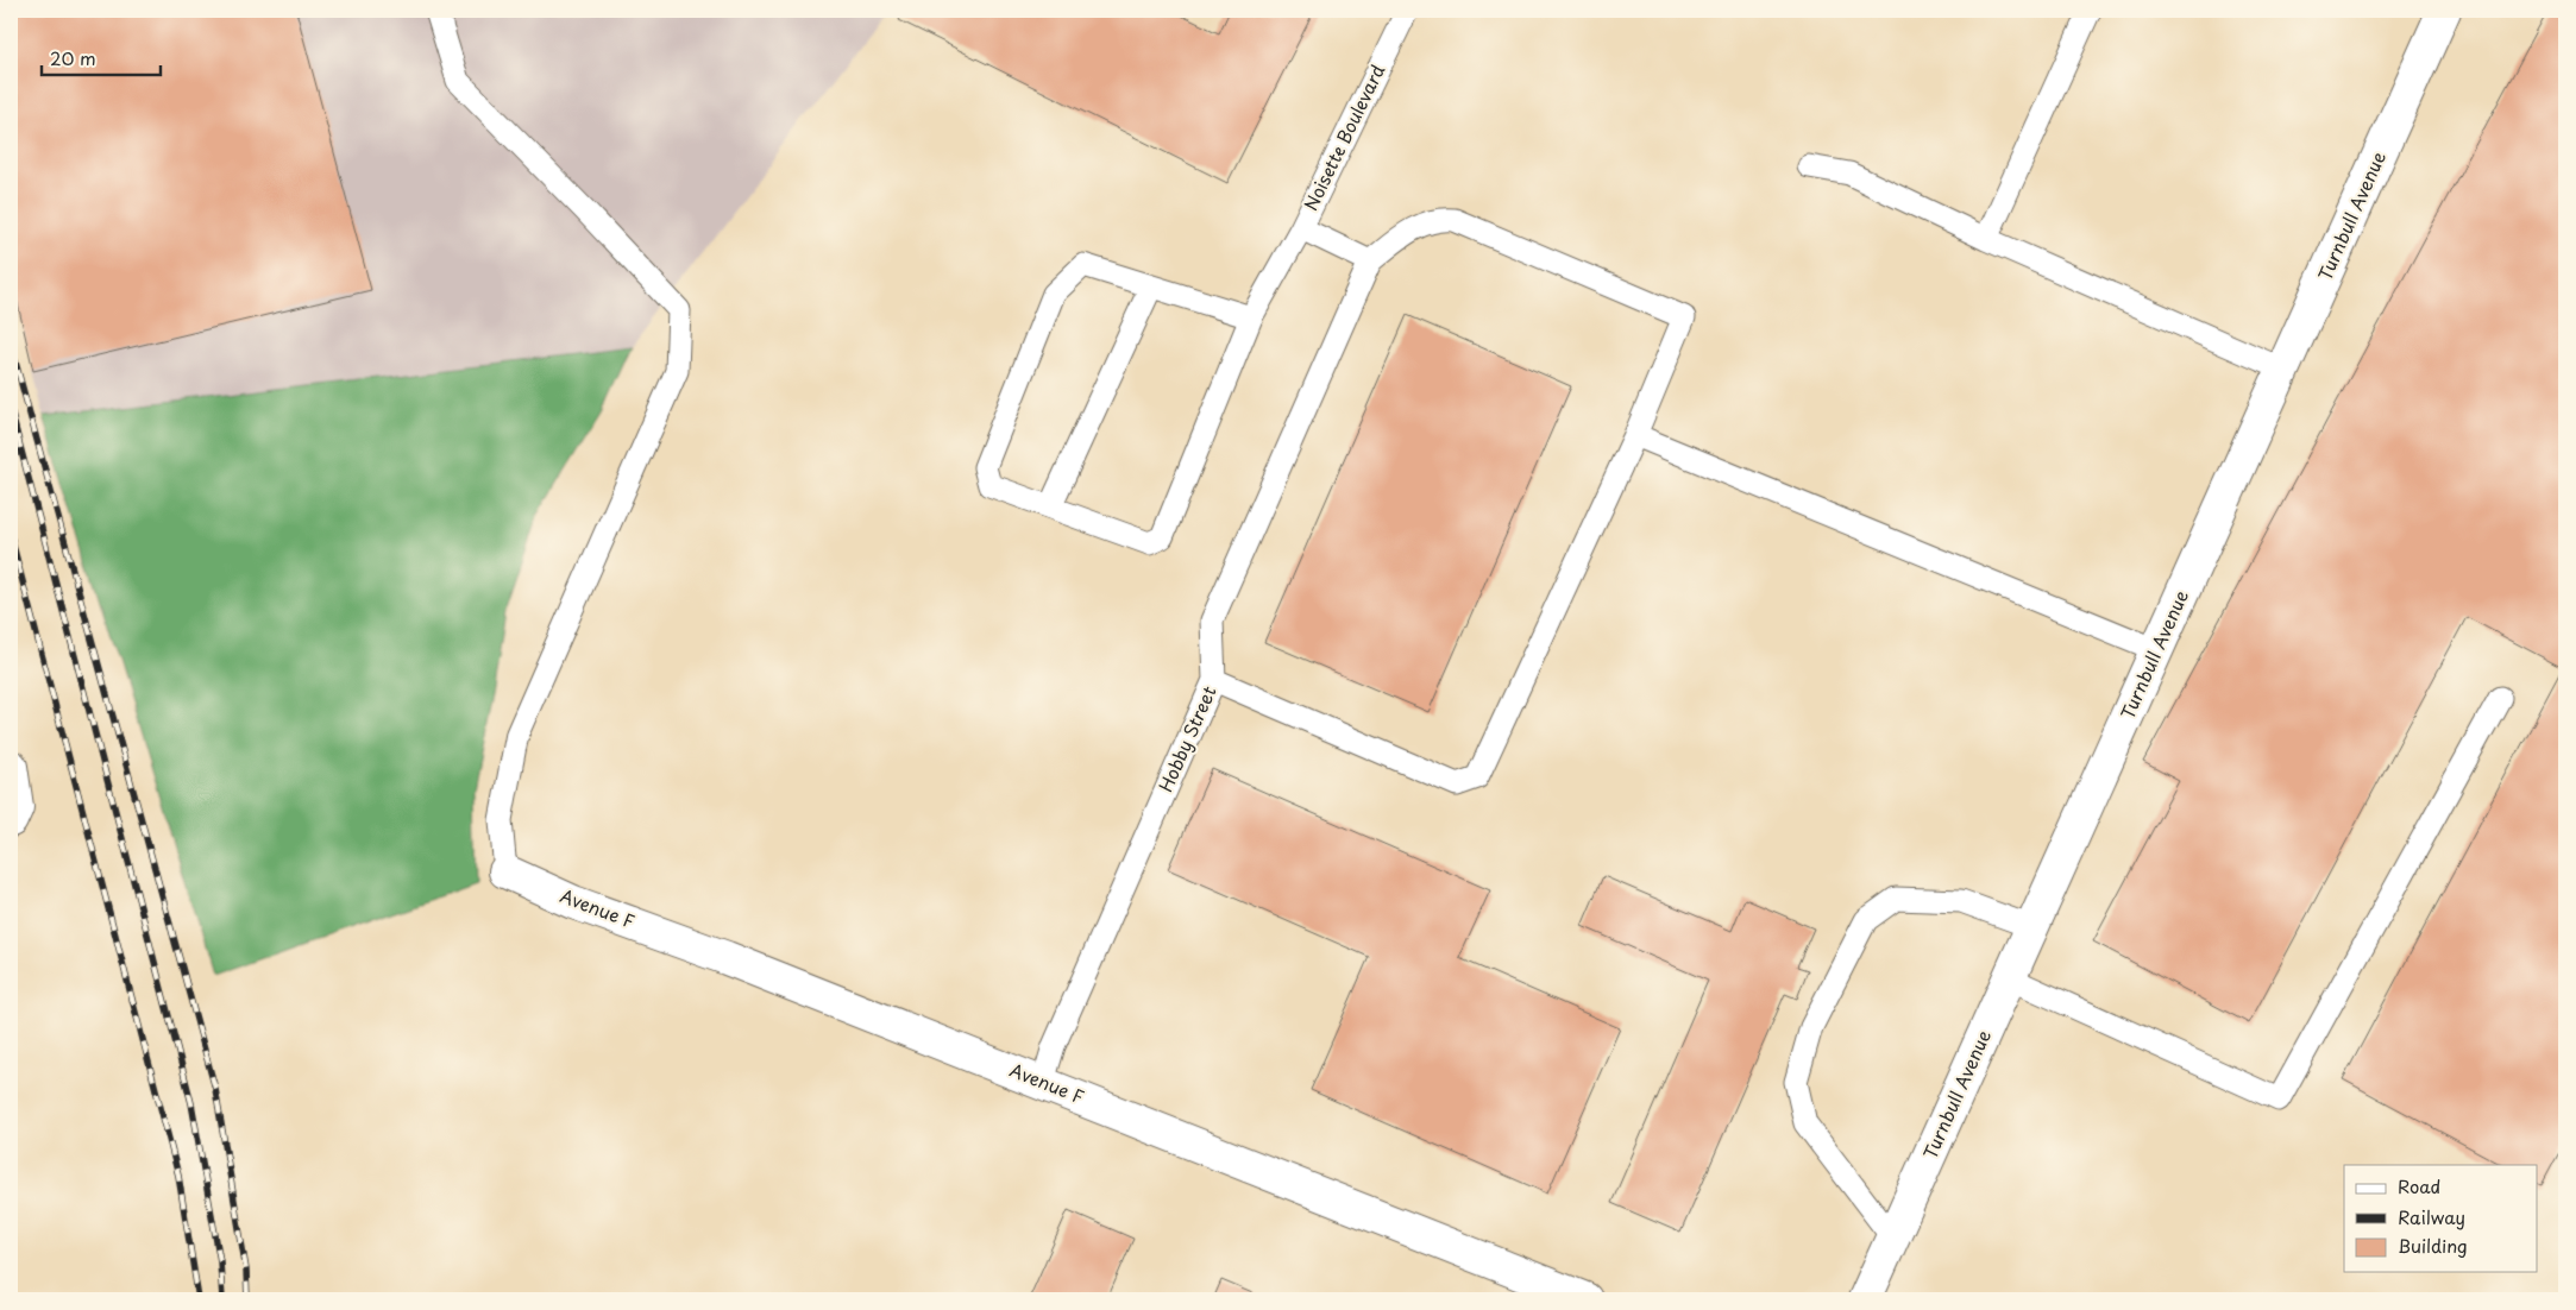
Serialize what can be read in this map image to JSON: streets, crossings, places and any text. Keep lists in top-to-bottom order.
{
  "streets": {
    "street": ["Turnbull Avenue", "Avenue F"],
    "lane": ["Noisette Boulevard", "Hobby Street"]
  },
  "crossings": [
    ["Noisette Boulevard", "Hobby Street"],
    ["Hobby Street", "Avenue F"]
  ],
  "legend": ["Road", "Railway", "Building"],
  "scale_bar": "20 m"
}
